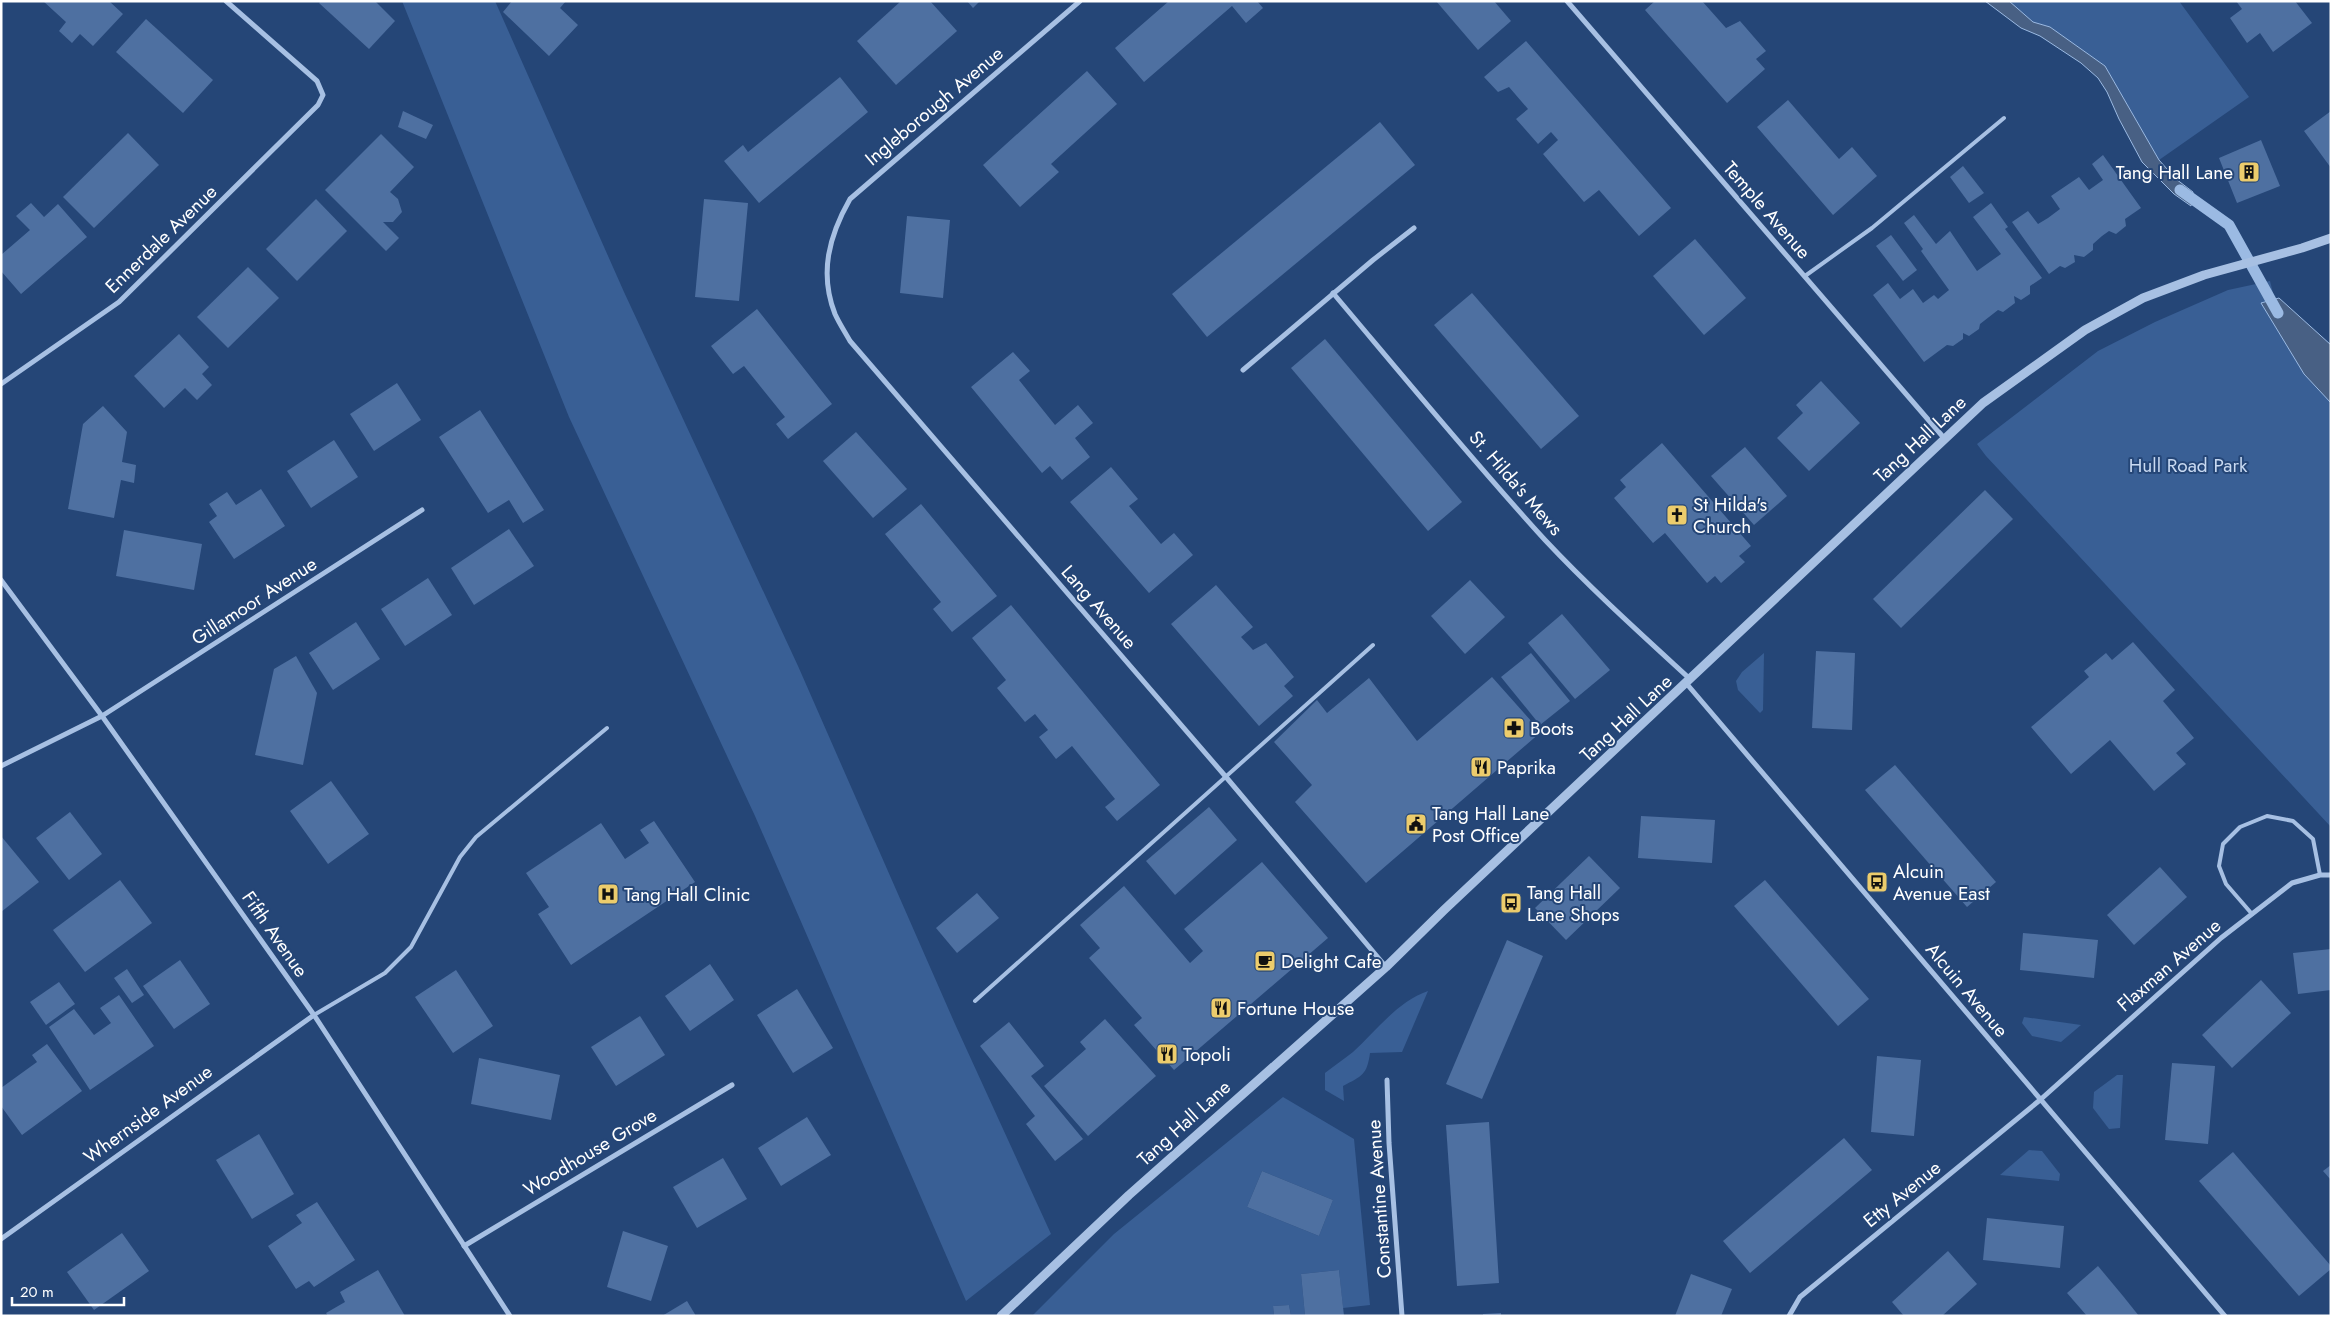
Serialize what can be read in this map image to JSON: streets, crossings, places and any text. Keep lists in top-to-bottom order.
{
  "streets": {
    "street": [
      "Ingleborough Avenue",
      "Temple Avenue",
      "Ennerdale Avenue",
      "Tang Hall Lane",
      "St. Hilda's Mews",
      "Gillamoor Avenue",
      "Lang Avenue",
      "Fifth Avenue",
      "Flaxman Avenue",
      "Alcuin Avenue",
      "Whernside Avenue",
      "Woodhouse Grove",
      "Etty Avenue",
      "Constantine Avenue"
    ]
  },
  "crossings": [
    ["Ingleborough Avenue", "Lang Avenue"],
    ["Temple Avenue", "Tang Hall Lane"],
    ["Tang Hall Lane", "St. Hilda's Mews"],
    ["Tang Hall Lane", "Lang Avenue"],
    ["Tang Hall Lane", "Alcuin Avenue"],
    ["St. Hilda's Mews", "Alcuin Avenue"],
    ["Gillamoor Avenue", "Fifth Avenue"],
    ["Fifth Avenue", "Whernside Avenue"],
    ["Fifth Avenue", "Woodhouse Grove"],
    ["Flaxman Avenue", "Alcuin Avenue"],
    ["Flaxman Avenue", "Etty Avenue"],
    ["Alcuin Avenue", "Etty Avenue"]
  ],
  "parks": ["Hull Road Park"],
  "places": {
    "building": ["Tang Hall Lane"],
    "church": ["St Hilda's Church"],
    "pharmacy": ["Boots"],
    "restaurant": ["Paprika", "Fortune House", "Topoli"],
    "public building": ["Tang Hall Lane Post Office"],
    "bus stop": ["Alcuin Avenue East", "Tang Hall Lane Shops"],
    "hospital": ["Tang Hall Clinic"],
    "cafe": ["Delight Cafe"]
  },
  "scale_bar": "20 m"
}
